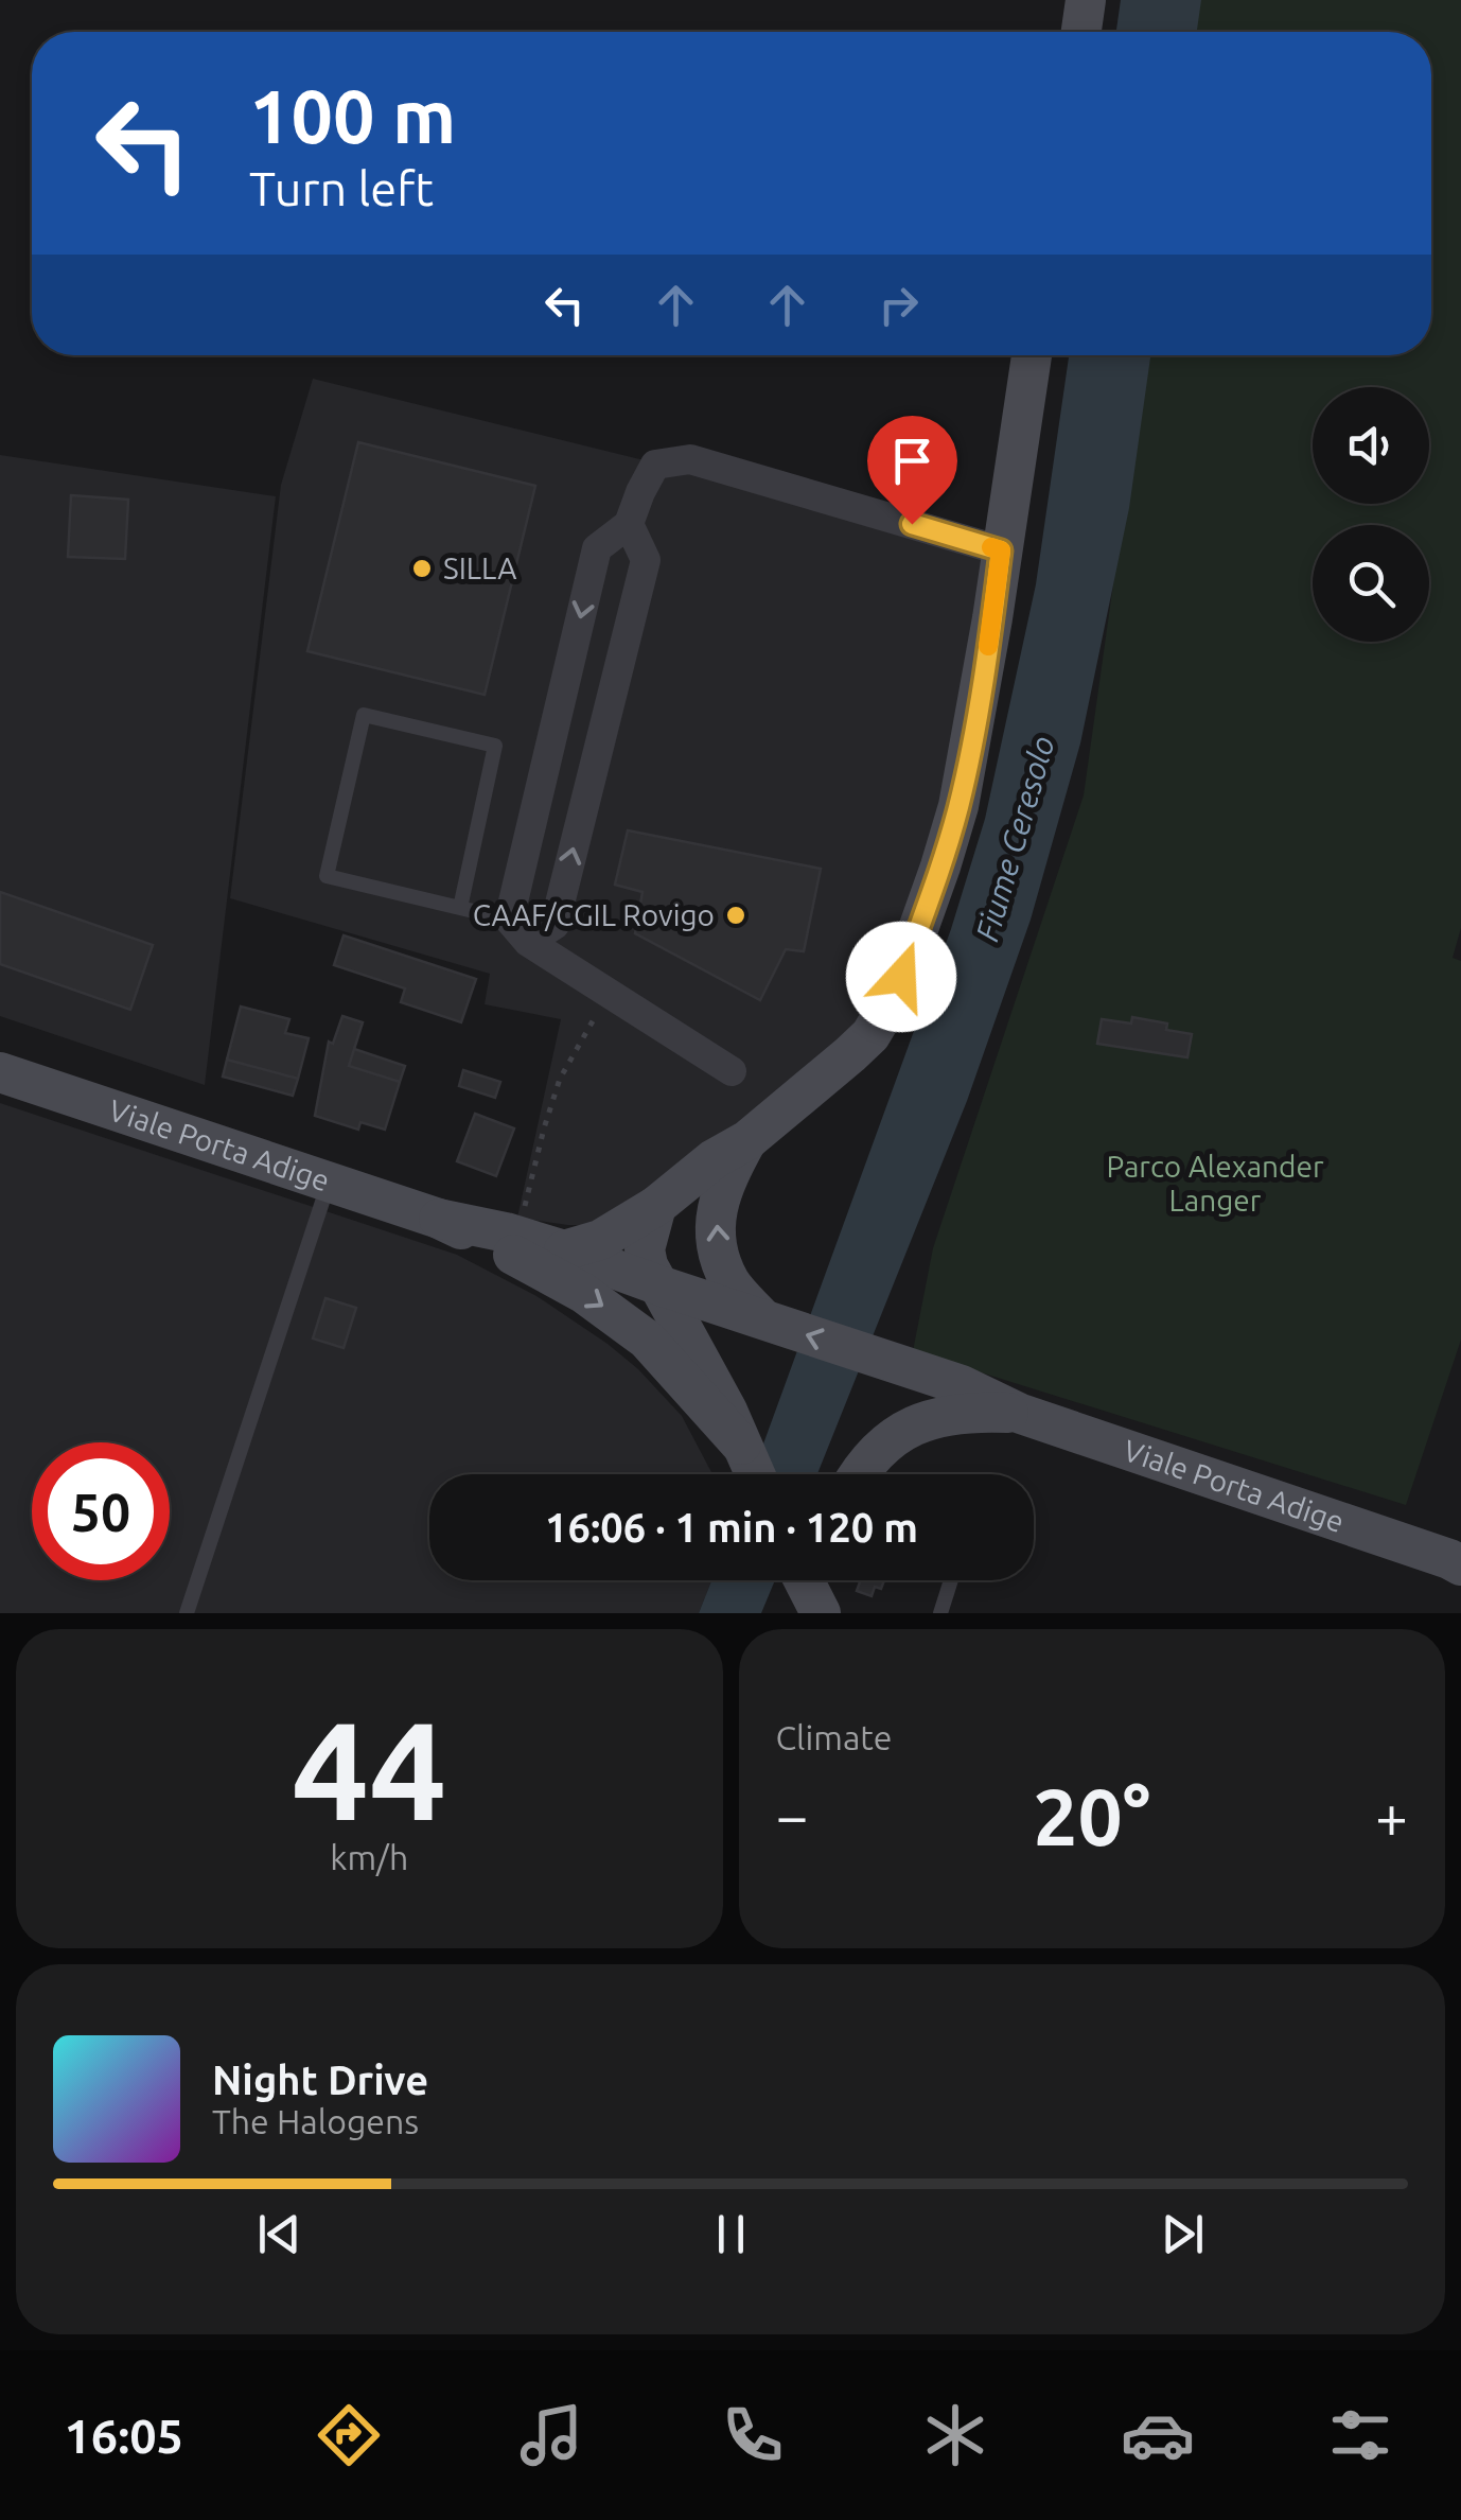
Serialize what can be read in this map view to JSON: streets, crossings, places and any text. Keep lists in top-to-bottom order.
{
  "streets": {
    "main road": ["Viale Porta Adige"]
  },
  "water": ["Fiume Ceresolo"],
  "parks": ["Parco Alexander Langer"],
  "places": ["SILLA", "CAAF/CGIL Rovigo"],
  "page": {
    "turn": ["100 m", "Turn left"],
    "limit": "50",
    "trip": "16:06 · 1 min · 120 m",
    "tile": [
      ["44", "km/h"],
      "Climate"
    ],
    "heat": ["−", "20°", "+"],
    "song": ["Night Drive", "The Halogens"],
    "tabs": "16:05"
  }
}
